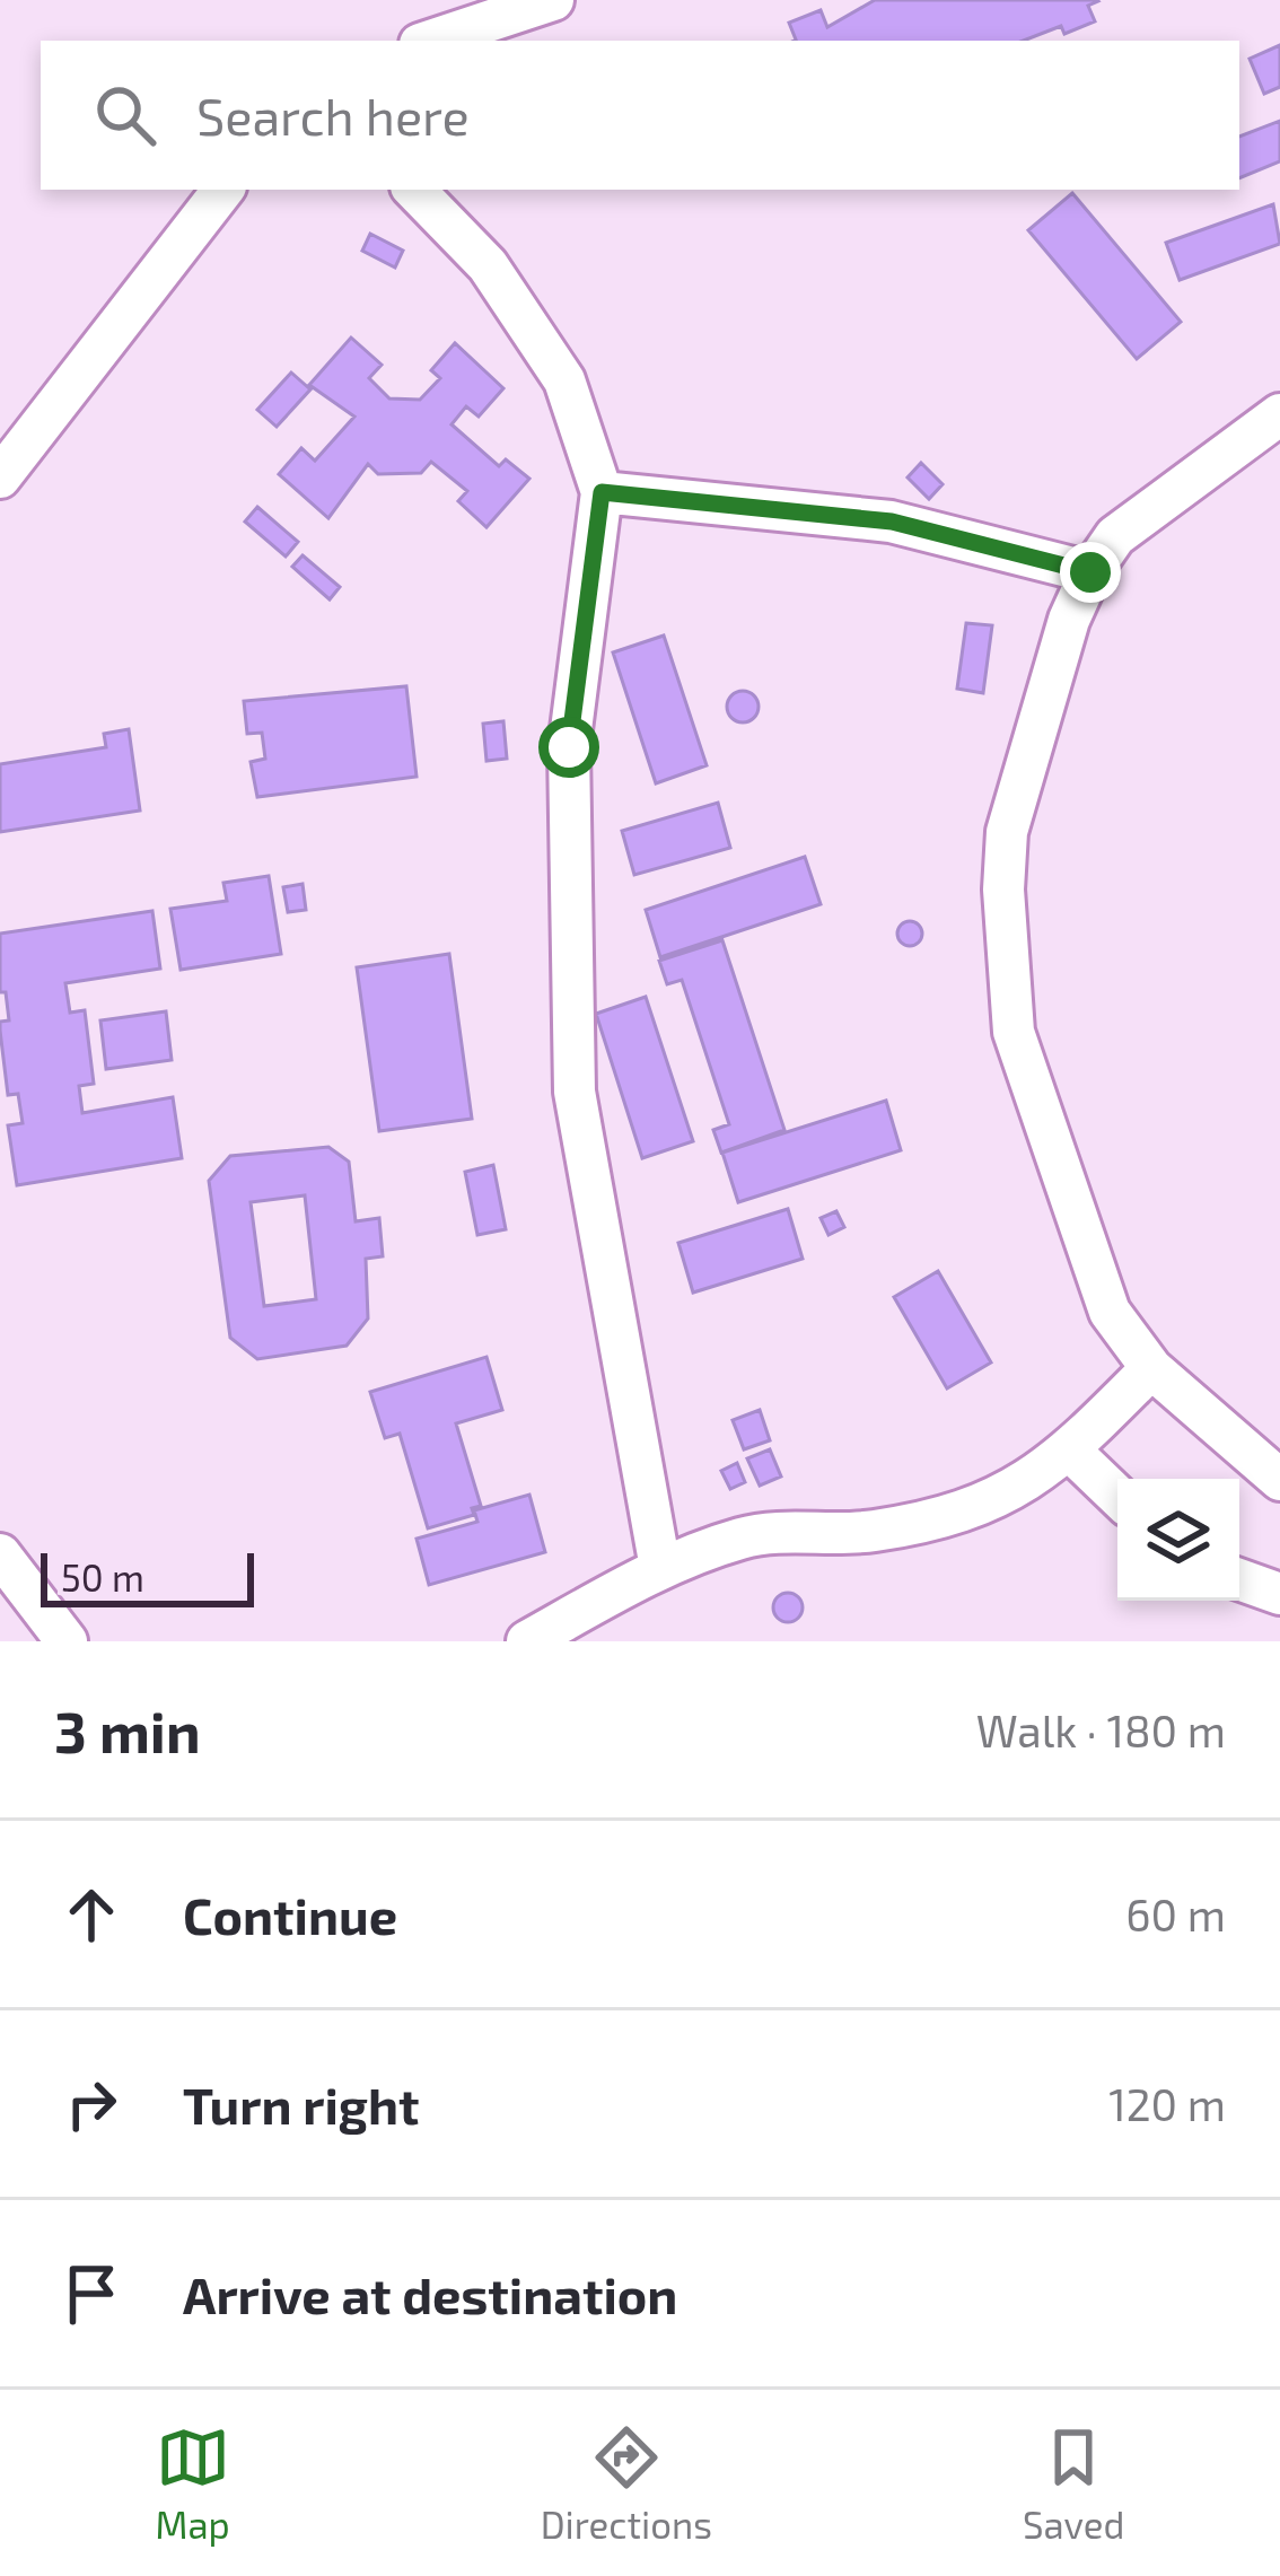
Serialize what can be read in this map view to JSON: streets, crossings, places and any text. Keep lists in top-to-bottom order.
{
  "scale_bar": "50 m",
  "page": {
    "search": "Search here",
    "scale": "50 m",
    "heading": ["3 min", "Walk · 180 m"],
    "list": [
      ["Continue", "60 m"],
      ["Turn right", "120 m"],
      "Arrive at destination"
    ],
    "nav": ["Map", "Directions", "Saved"]
  }
}
